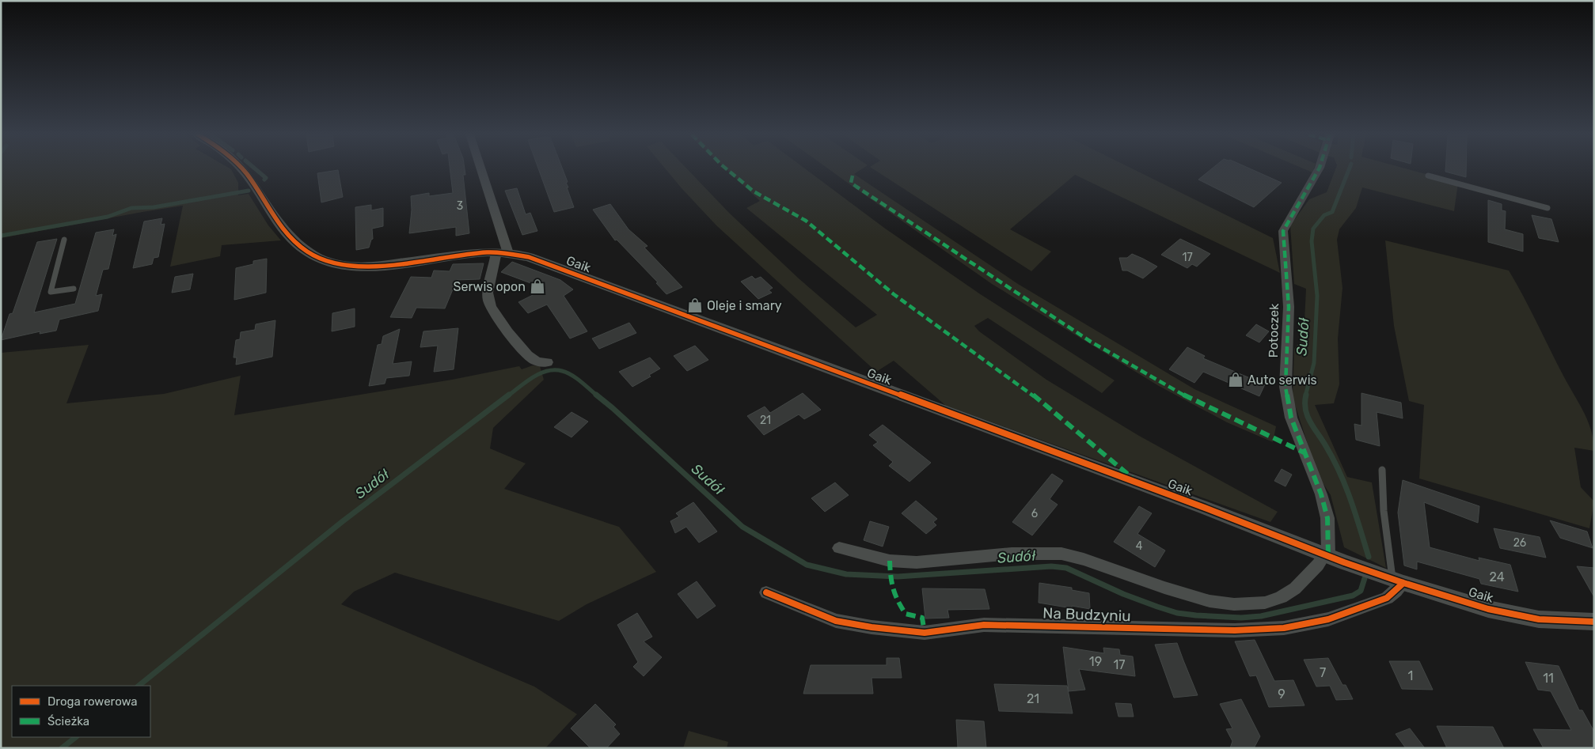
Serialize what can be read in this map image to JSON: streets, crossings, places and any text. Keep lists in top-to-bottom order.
{
  "streets": {
    "street": ["Gaik", "Potoczek", "Na Budzyniu"]
  },
  "crossings": [
    ["Gaik", "Potoczek"],
    ["Gaik", "Na Budzyniu"]
  ],
  "water": ["Sudół"],
  "places": {
    "shop": ["Serwis opon", "Oleje i smary", "Auto serwis"]
  },
  "house_numbers": [
    "3",
    "17",
    "21",
    "6",
    "26",
    "4",
    "24",
    "19",
    "17",
    "7",
    "1",
    "11",
    "9",
    "21"
  ],
  "legend": ["Droga rowerowa", "Ścieżka"]
}
